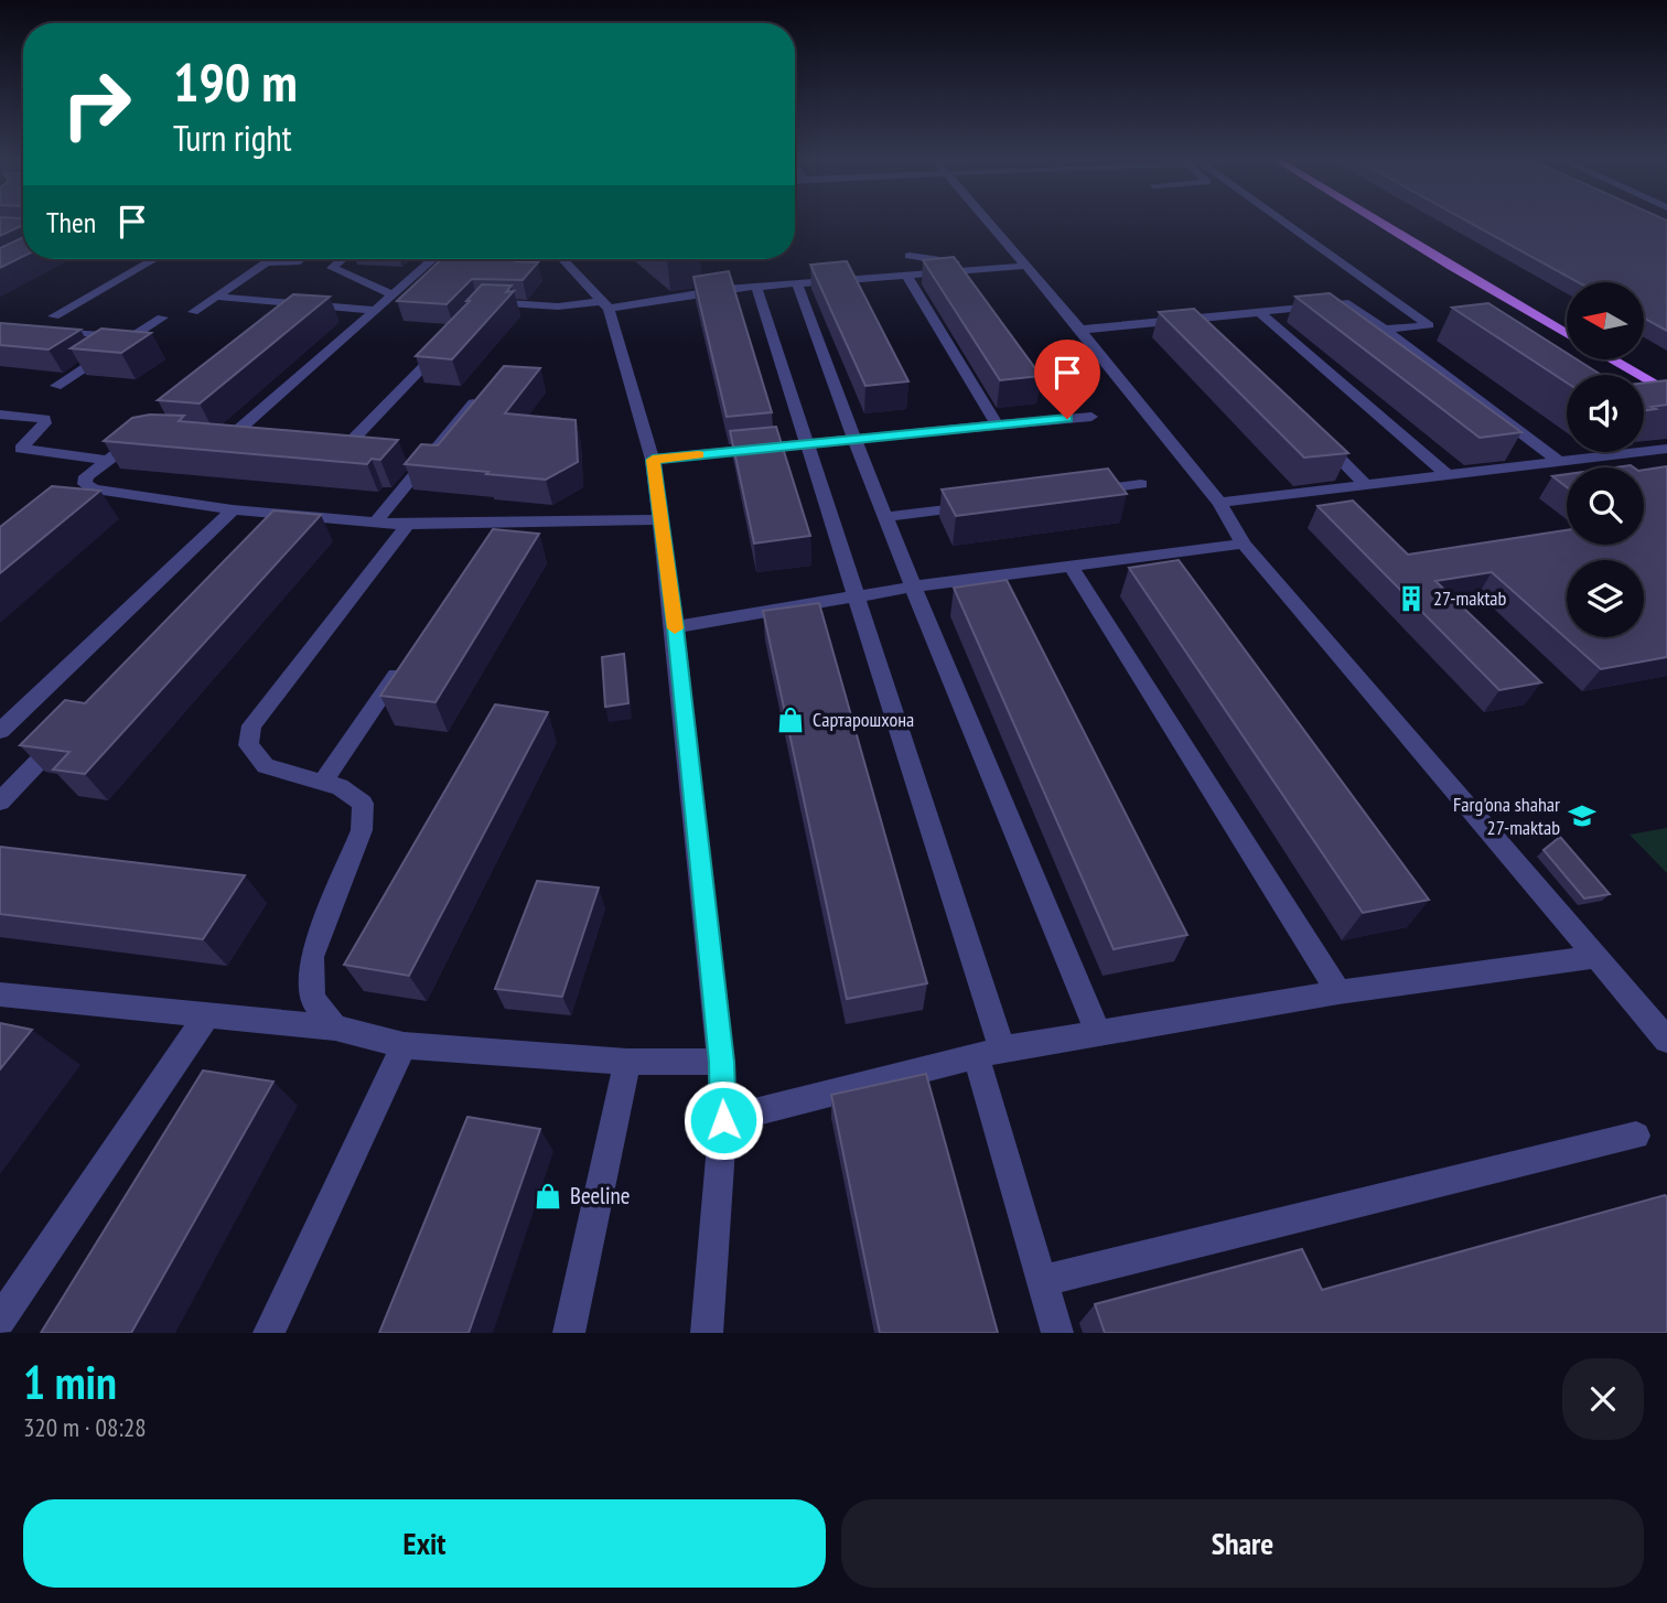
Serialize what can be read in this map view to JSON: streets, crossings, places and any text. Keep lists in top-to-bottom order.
{
  "places": {
    "building": ["27-maktab"],
    "shop": ["Сартарошхона", "Beeline"],
    "school or university": ["Farg'ona shahar 27-maktab"]
  },
  "north": "left",
  "page": {
    "turn": ["190 m", "Turn right"],
    "then": "Then",
    "heading": ["1 min", "320 m · 08:28"],
    "buttons": ["Exit", "Share"]
  }
}
